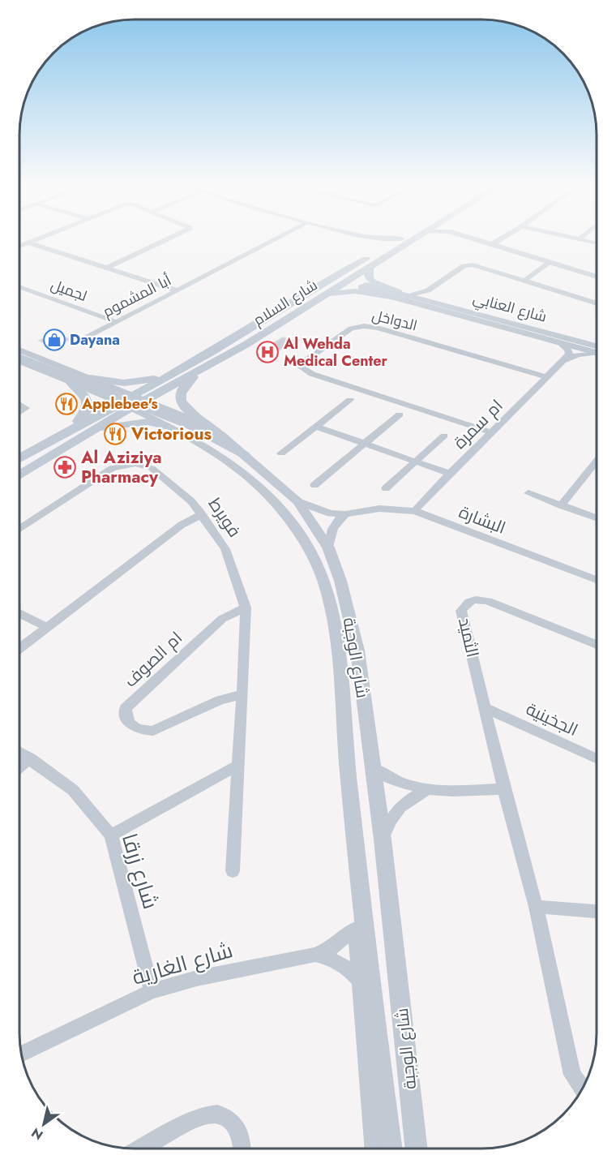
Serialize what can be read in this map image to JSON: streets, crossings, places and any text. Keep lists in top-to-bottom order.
{
  "streets": {
    "main road": ["شارع السلام"],
    "street": [
      "لجميل",
      "أبا المشموم",
      "شارع العنابي",
      "الدواخل",
      "ام سمرة",
      "فويرط",
      "البشارة",
      "الثميد",
      "شارع الوجبة",
      "ام الصوف",
      "الجخينية",
      "شارع زرقا",
      "شارع الغارية"
    ]
  },
  "crossings": [
    ["لجميل", "أبا المشموم"],
    ["شارع السلام", "شارع الوجبة"],
    ["الدواخل", "ام سمرة"],
    ["ام سمرة", "البشارة"],
    ["فويرط", "ام الصوف"],
    ["البشارة", "شارع الوجبة"],
    ["الثميد", "الجخينية"],
    ["شارع الوجبة", "شارع الغارية"],
    ["شارع زرقا", "شارع الغارية"]
  ],
  "places": {
    "shop": ["Dayana"],
    "hospital": ["Al Wehda Medical Center"],
    "restaurant": ["Applebee's", "Victorious"],
    "pharmacy": ["Al Aziziya Pharmacy"]
  },
  "north": "bottom left"
}
